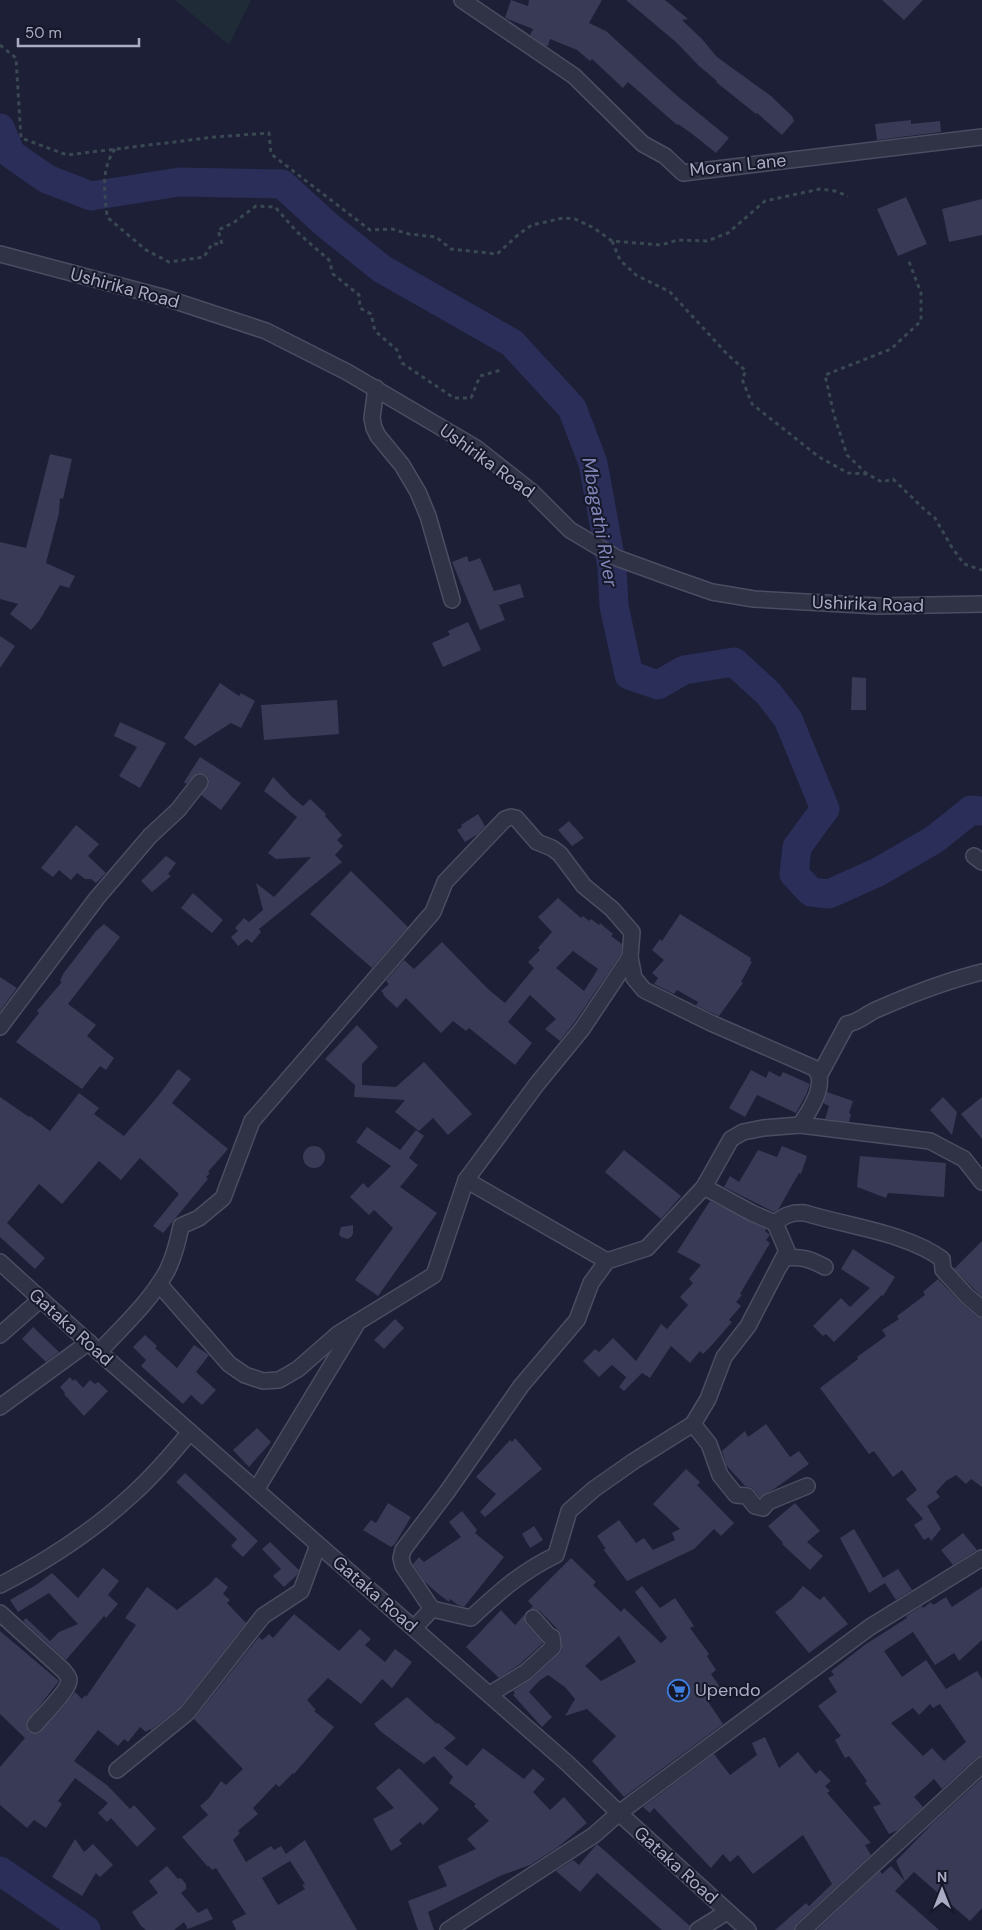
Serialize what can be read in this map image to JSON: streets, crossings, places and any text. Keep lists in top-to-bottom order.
{
  "streets": {
    "street": ["Moran Lane", "Ushirika Road", "Gataka Road"]
  },
  "water": ["Mbagathi River"],
  "places": {
    "supermarket": ["Upendo"]
  },
  "scale_bar": "50 m",
  "north": "top"
}
